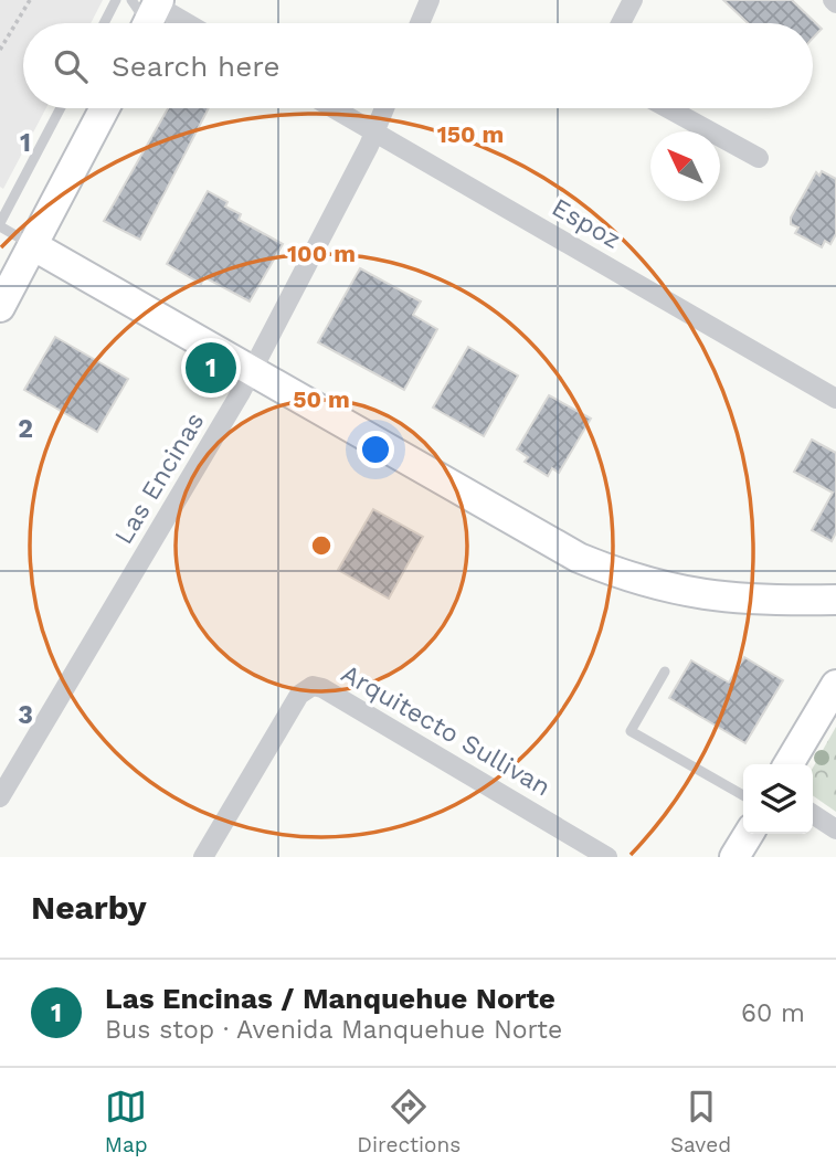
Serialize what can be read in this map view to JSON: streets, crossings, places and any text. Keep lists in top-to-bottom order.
{
  "streets": {
    "street": ["Espoz", "Las Encinas", "Arquitecto Sullivan"]
  },
  "crossings": [
    ["Espoz", "Las Encinas"]
  ],
  "north": "top left",
  "page": {
    "search": "Search here",
    "pins": "1",
    "heading": "Nearby",
    "list": [
      {
        "mark": "1",
        "name": "Las Encinas / Manquehue Norte",
        "note": "Bus stop · Avenida Manquehue Norte",
        "value": "60 m"
      }
    ],
    "nav": ["Map", "Directions", "Saved"]
  },
  "grid": {
    "rows": ["1", "2", "3"]
  },
  "rings": ["150 m", "100 m", "50 m"]
}
